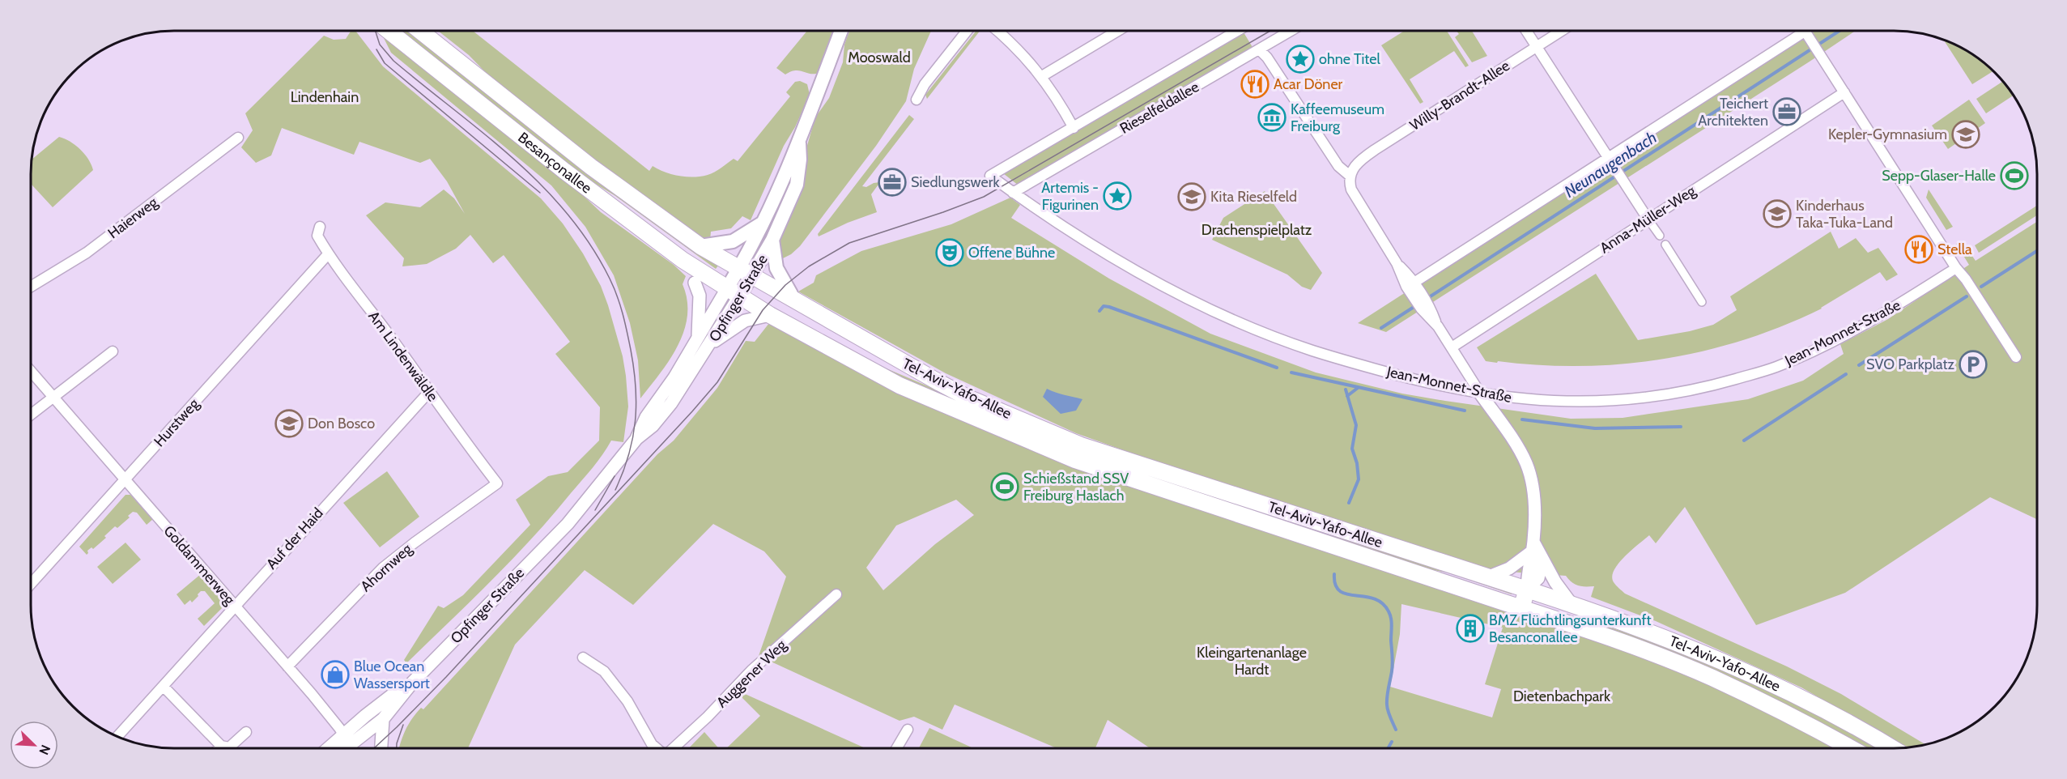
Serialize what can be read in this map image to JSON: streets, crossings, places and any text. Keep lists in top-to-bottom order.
{
  "streets": {
    "main road": ["Besançonallee", "Opfinger Straße", "Tel-Aviv-Yafo-Allee"],
    "street": [
      "Willy-Brandt-Allee",
      "Rieselfeldallee",
      "Haierweg",
      "Anna-Müller-Weg",
      "Jean-Monnet-Straße",
      "Am Lindenwäldle",
      "Hurstweg",
      "Auf der Haid",
      "Goldammerweg",
      "Ahornweg",
      "Auggener Weg"
    ]
  },
  "crossings": [
    ["Rieselfeldallee", "Jean-Monnet-Straße"],
    ["Besançonallee", "Opfinger Straße"],
    ["Besançonallee", "Tel-Aviv-Yafo-Allee"],
    ["Opfinger Straße", "Tel-Aviv-Yafo-Allee"],
    ["Opfinger Straße", "Goldammerweg"],
    ["Am Lindenwäldle", "Hurstweg"],
    ["Am Lindenwäldle", "Auf der Haid"],
    ["Am Lindenwäldle", "Ahornweg"],
    ["Hurstweg", "Goldammerweg"],
    ["Auf der Haid", "Goldammerweg"],
    ["Goldammerweg", "Ahornweg"]
  ],
  "water": ["Neunaugenbach"],
  "parks": [
    "Mooswald",
    "Lindenhain",
    "Drachenspielplatz",
    "Kleingartenanlage Hardt",
    "Dietenbachpark"
  ],
  "places": {
    "place": ["ohne Titel", "Artemis - Figurinen"],
    "restaurant": ["Acar Döner", "Stella"],
    "office": ["Teichert Architekten", "Siedlungswerk"],
    "museum": ["Kaffeemuseum Freiburg"],
    "school or university": [
      "Kepler-Gymnasium",
      "Kita Rieselfeld",
      "Kinderhaus Taka-Tuka-Land",
      "Don Bosco"
    ],
    "sports": ["Sepp-Glaser-Halle", "Schießstand SSV Freiburg Haslach"],
    "theatre": ["Offene Bühne"],
    "parking": ["SVO Parkplatz"],
    "building": ["BMZ Flüchtlingsunterkunft Besanconallee"],
    "shop": ["Blue Ocean Wassersport"]
  },
  "north": "bottom right"
}
